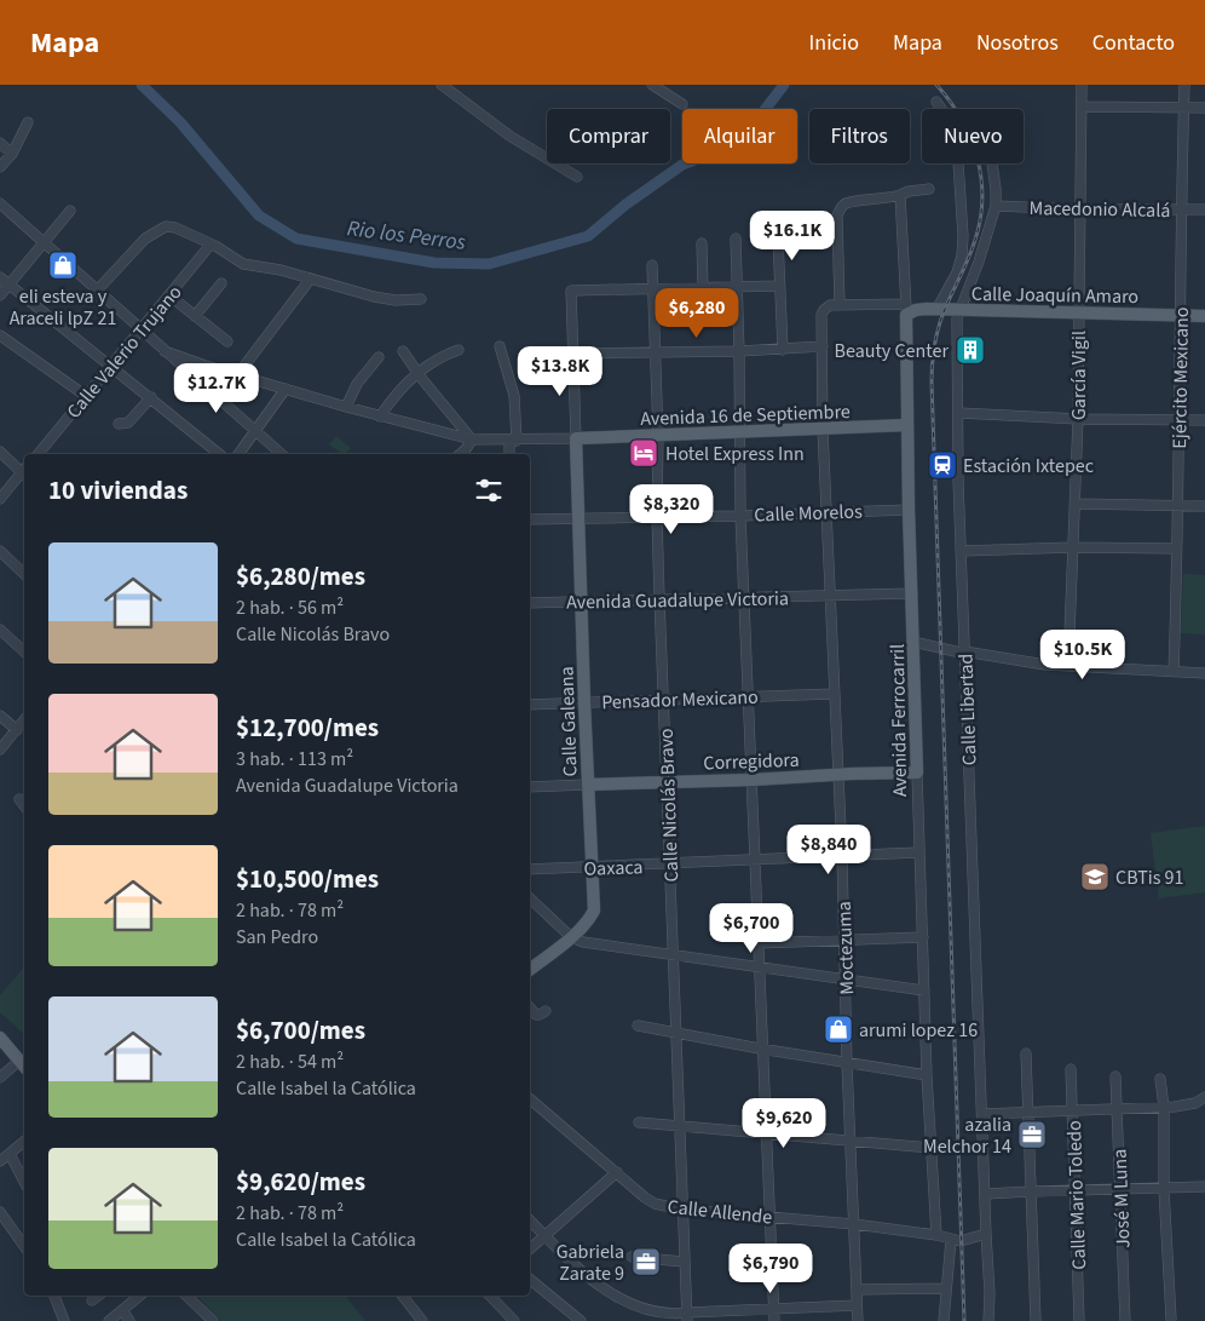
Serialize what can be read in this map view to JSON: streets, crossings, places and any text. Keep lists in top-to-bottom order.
{
  "streets": {
    "main road": [
      "Calle Joaquín Amaro",
      "Avenida 16 de Septiembre",
      "Avenida Ferrocarril",
      "Calle Galeana",
      "Corregidora"
    ],
    "street": [
      "Macedonio Alcalá",
      "Calle Valerio Trujano",
      "García Vigil",
      "Ejército Mexicano",
      "Calle Morelos",
      "Avenida Guadalupe Victoria",
      "Pensador Mexicano",
      "Calle Libertad",
      "Calle Nicolás Bravo",
      "Oaxaca",
      "Moctezuma",
      "Calle Mario Toledo",
      "José M Luna",
      "Calle Allende"
    ]
  },
  "crossings": [
    ["Macedonio Alcalá", "García Vigil"],
    ["Macedonio Alcalá", "Ejército Mexicano"],
    ["Macedonio Alcalá", "Calle Libertad"],
    ["Calle Joaquín Amaro", "García Vigil"],
    ["Calle Joaquín Amaro", "Ejército Mexicano"],
    ["Calle Joaquín Amaro", "Calle Libertad"],
    ["Calle Joaquín Amaro", "Avenida Ferrocarril"],
    ["Calle Joaquín Amaro", "Moctezuma"],
    ["Calle Valerio Trujano", "Avenida 16 de Septiembre"],
    ["Avenida 16 de Septiembre", "Avenida Ferrocarril"],
    ["Avenida 16 de Septiembre", "Calle Galeana"],
    ["Avenida 16 de Septiembre", "Calle Nicolás Bravo"],
    ["Avenida 16 de Septiembre", "Moctezuma"],
    ["Calle Morelos", "Avenida Ferrocarril"],
    ["Calle Morelos", "Calle Galeana"],
    ["Calle Morelos", "Calle Nicolás Bravo"],
    ["Calle Morelos", "Moctezuma"],
    ["Avenida Guadalupe Victoria", "Avenida Ferrocarril"],
    ["Avenida Guadalupe Victoria", "Calle Galeana"],
    ["Avenida Guadalupe Victoria", "Calle Nicolás Bravo"],
    ["Avenida Guadalupe Victoria", "Moctezuma"],
    ["Pensador Mexicano", "Calle Galeana"],
    ["Pensador Mexicano", "Calle Nicolás Bravo"],
    ["Pensador Mexicano", "Moctezuma"],
    ["Avenida Ferrocarril", "Corregidora"],
    ["Avenida Ferrocarril", "Oaxaca"],
    ["Avenida Ferrocarril", "Calle Allende"],
    ["Calle Galeana", "Corregidora"],
    ["Calle Galeana", "Oaxaca"],
    ["Corregidora", "Calle Nicolás Bravo"],
    ["Corregidora", "Moctezuma"],
    ["Calle Nicolás Bravo", "Oaxaca"],
    ["Calle Nicolás Bravo", "Calle Allende"],
    ["Oaxaca", "Moctezuma"],
    ["Moctezuma", "Calle Allende"]
  ],
  "water": ["Rio los Perros"],
  "places": {
    "shop": ["eli esteva y Araceli lpZ 21", "arumi lopez 16"],
    "building": ["Beauty Center"],
    "hotel": ["Hotel Express Inn"],
    "station": ["Estación Ixtepec"],
    "school or university": ["CBTis 91"],
    "office": ["azalia Melchor 14", "Gabriela Zarate 9"]
  },
  "page": {
    "header": "Mapa",
    "nav": [
      "Inicio",
      "Mapa",
      "Nosotros",
      "Contacto"
    ],
    "chip": [
      "Comprar",
      "Alquilar",
      "Filtros",
      "Nuevo"
    ],
    "price": [
      "$16.1K",
      "$6,280",
      "$13.8K",
      "$12.7K",
      "$8,320",
      "$10.5K",
      "$8,840",
      "$6,700",
      "$9,620",
      "$6,790"
    ],
    "heading": "10 viviendas",
    "list": [
      {
        "name": "$6,280/mes",
        "note": "2 hab. · 56 m² · Calle Nicolás Bravo"
      },
      {
        "name": "$12,700/mes",
        "note": "3 hab. · 113 m² · Avenida Guadalupe Victoria"
      },
      {
        "name": "$10,500/mes",
        "note": "2 hab. · 78 m² · San Pedro"
      },
      {
        "name": "$6,700/mes",
        "note": "2 hab. · 54 m² · Calle Isabel la Católica"
      },
      {
        "name": "$9,620/mes",
        "note": "2 hab. · 78 m² · Calle Isabel la Católica"
      }
    ]
  }
}
